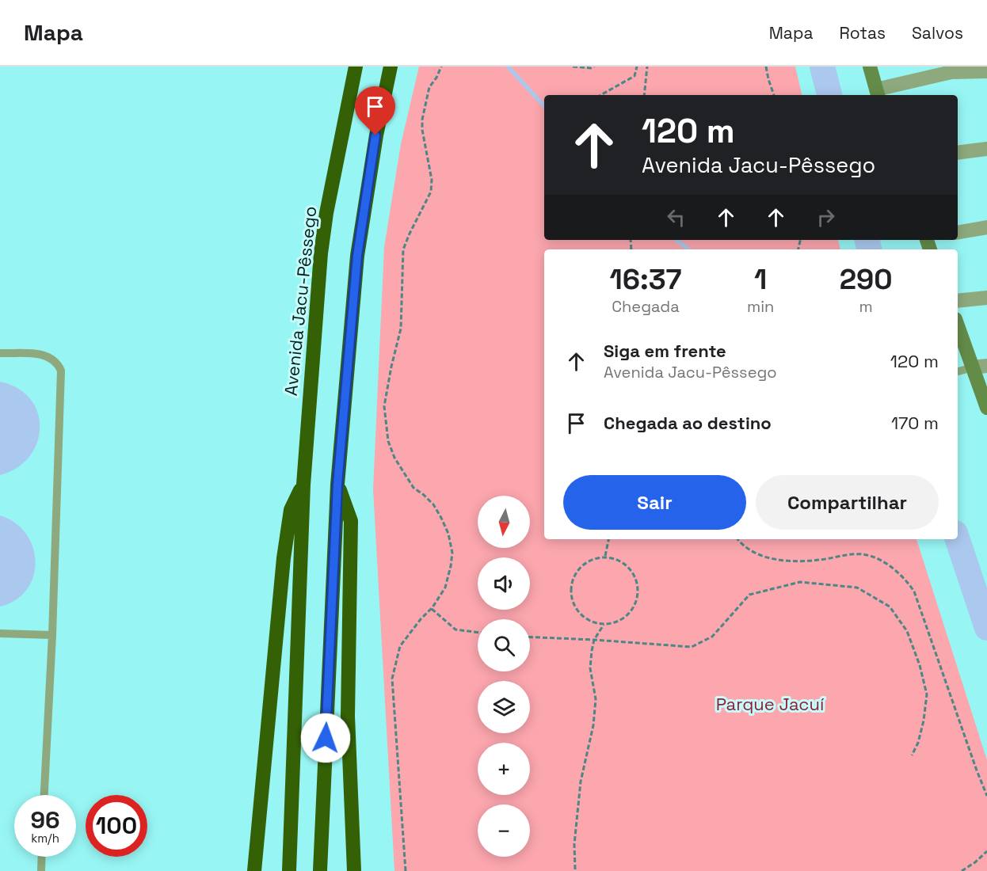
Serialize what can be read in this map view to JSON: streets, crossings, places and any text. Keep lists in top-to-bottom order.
{
  "streets": {
    "highway": ["Avenida Jacu-Pêssego"]
  },
  "parks": ["Parque Jacuí"],
  "north": "bottom",
  "page": {
    "header": "Mapa",
    "nav": ["Mapa", "Rotas", "Salvos"],
    "turn": ["120 m", "Avenida Jacu-Pêssego"],
    "eta": [
      "16:37",
      "Chegada",
      "1",
      "min",
      "290",
      "m"
    ],
    "list": [
      {
        "name": "Siga em frente",
        "note": "Avenida Jacu-Pêssego",
        "value": "120 m"
      },
      {
        "name": "Chegada ao destino",
        "value": "170 m"
      }
    ],
    "buttons": ["Sair", "Compartilhar"],
    "map_buttons": ["+", "−"],
    "speed": "96 km/h",
    "limit": "100"
  }
}
